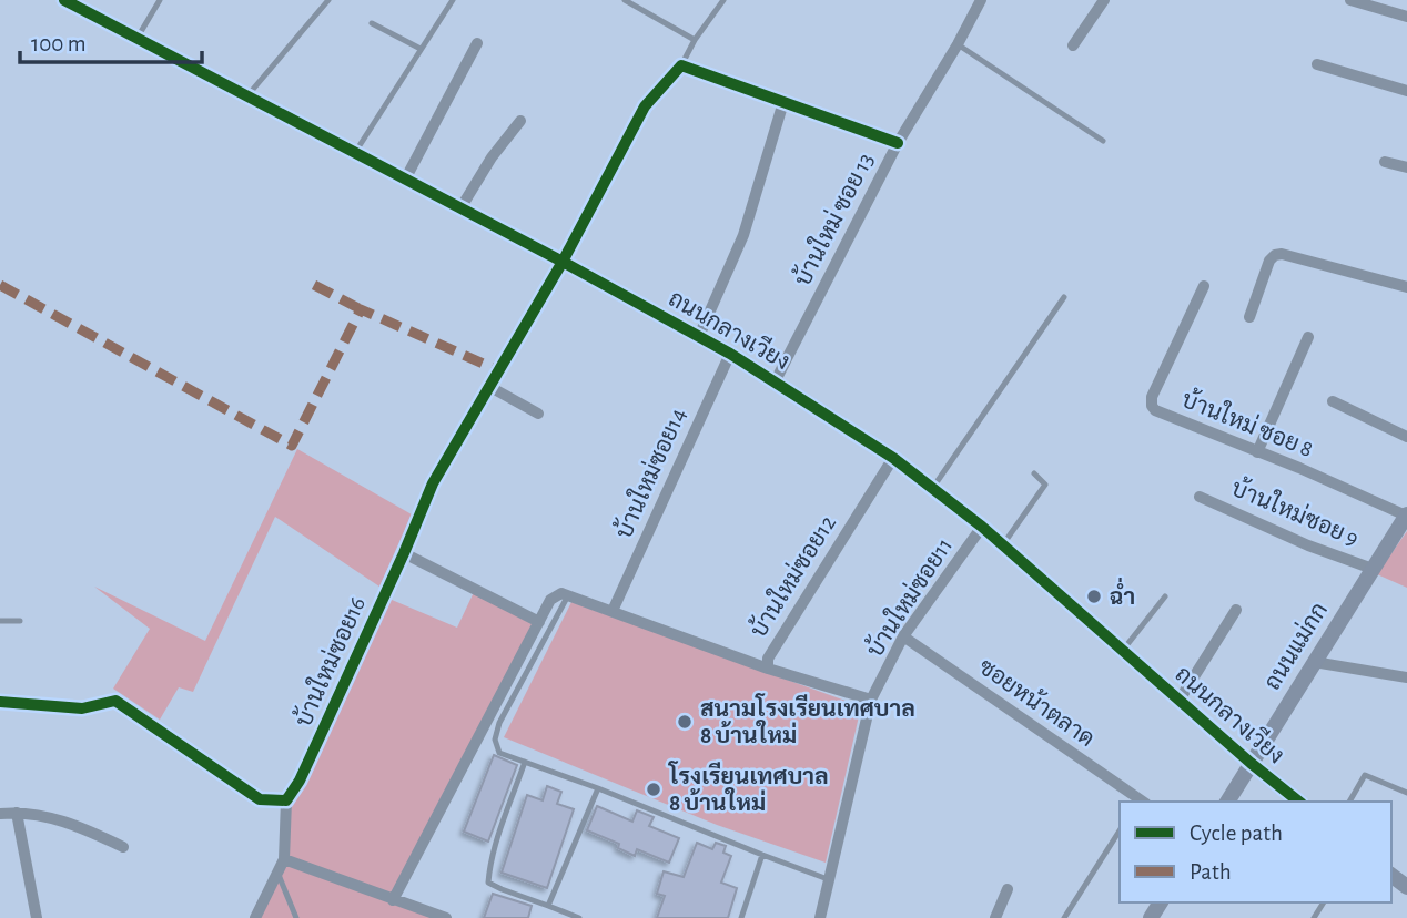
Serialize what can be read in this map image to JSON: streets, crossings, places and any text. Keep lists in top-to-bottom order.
{
  "streets": {
    "main road": ["ถนนกลางเวียง", "ถนนแม่กก"],
    "street": [
      "บ้านใหม่ ซอย 13",
      "บ้านใหม่ ซอย 8",
      "บ้านใหม่ซอย14",
      "บ้านใหม่ซอย 9",
      "บ้านใหม่ซอย12",
      "บ้านใหม่ซอย11",
      "บ้านใหม่ซอย16",
      "ซอยหน้าตลาด"
    ]
  },
  "crossings": [
    ["บ้านใหม่ ซอย 13", "ถนนกลางเวียง"],
    ["ถนนกลางเวียง", "บ้านใหม่ซอย14"],
    ["ถนนกลางเวียง", "บ้านใหม่ซอย12"],
    ["ถนนกลางเวียง", "บ้านใหม่ซอย11"],
    ["ถนนกลางเวียง", "ถนนแม่กก"],
    ["ถนนกลางเวียง", "บ้านใหม่ซอย16"],
    ["บ้านใหม่ ซอย 8", "ถนนแม่กก"],
    ["บ้านใหม่ซอย 9", "ถนนแม่กก"],
    ["บ้านใหม่ซอย12", "บ้านใหม่ซอย11"],
    ["บ้านใหม่ซอย11", "ซอยหน้าตลาด"]
  ],
  "places": ["ฉ่ำ", "สนามโรงเรียนเทศบาล 8 บ้านใหม่", "โรงเรียนเทศบาล 8 บ้านใหม่"],
  "legend": ["Cycle path", "Path"],
  "scale_bar": "100 m"
}
